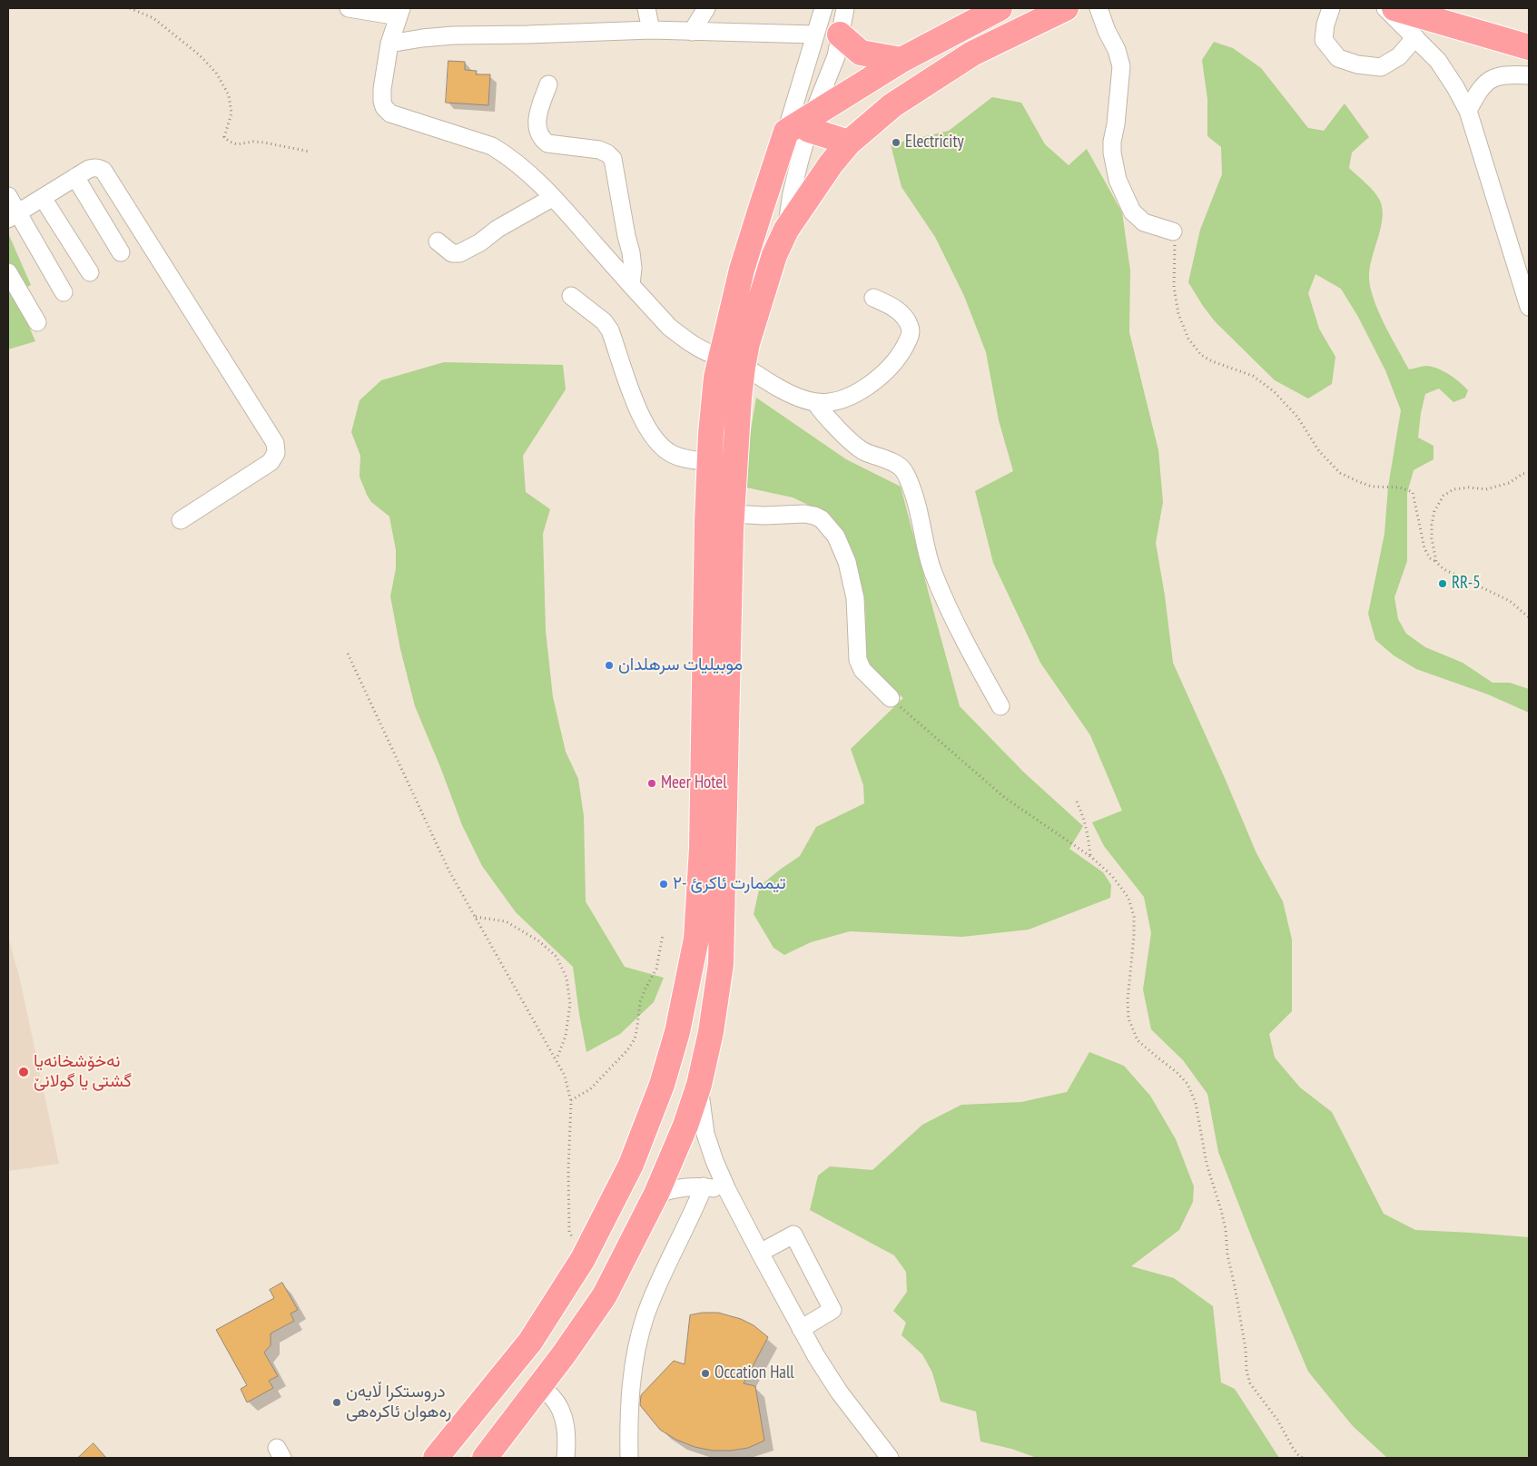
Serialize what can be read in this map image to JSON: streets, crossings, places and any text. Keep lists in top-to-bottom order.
{
  "places": [
    "Electricity",
    "RR-5",
    "موبيليات سرهلدان",
    "Meer Hotel",
    "تيممارت ئاكرئ -٢",
    "نەخۆشخانەیا گشتی یا گولانێ",
    "Occation Hall",
    "دروستكرا ڵایەن رەهوان ئاكرەهی"
  ]
}
